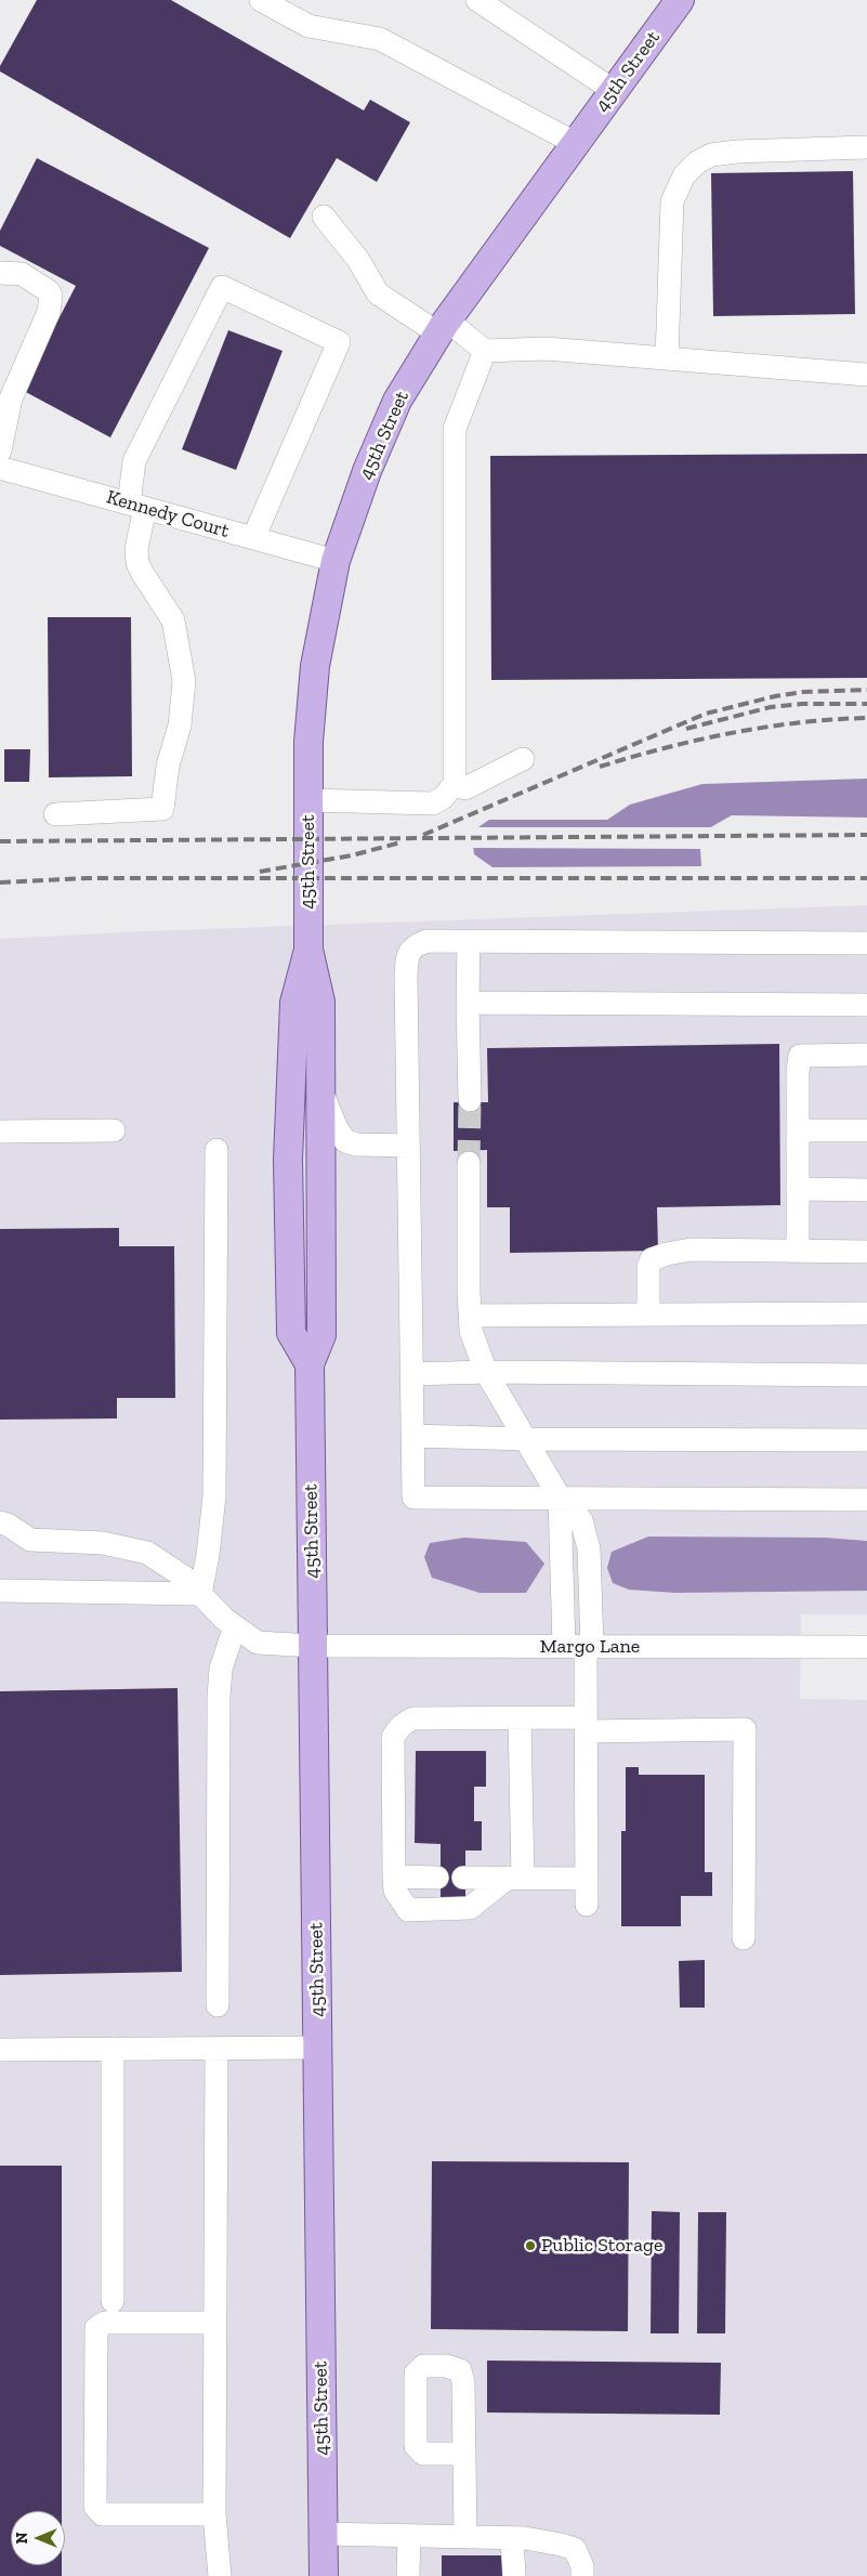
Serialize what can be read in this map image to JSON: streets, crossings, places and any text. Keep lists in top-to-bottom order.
{
  "streets": {
    "main road": ["45th Street"],
    "street": ["Kennedy Court", "Margo Lane"]
  },
  "crossings": [
    ["45th Street", "Kennedy Court"],
    ["45th Street", "Margo Lane"]
  ],
  "places": ["Public Storage"],
  "north": "left"
}
